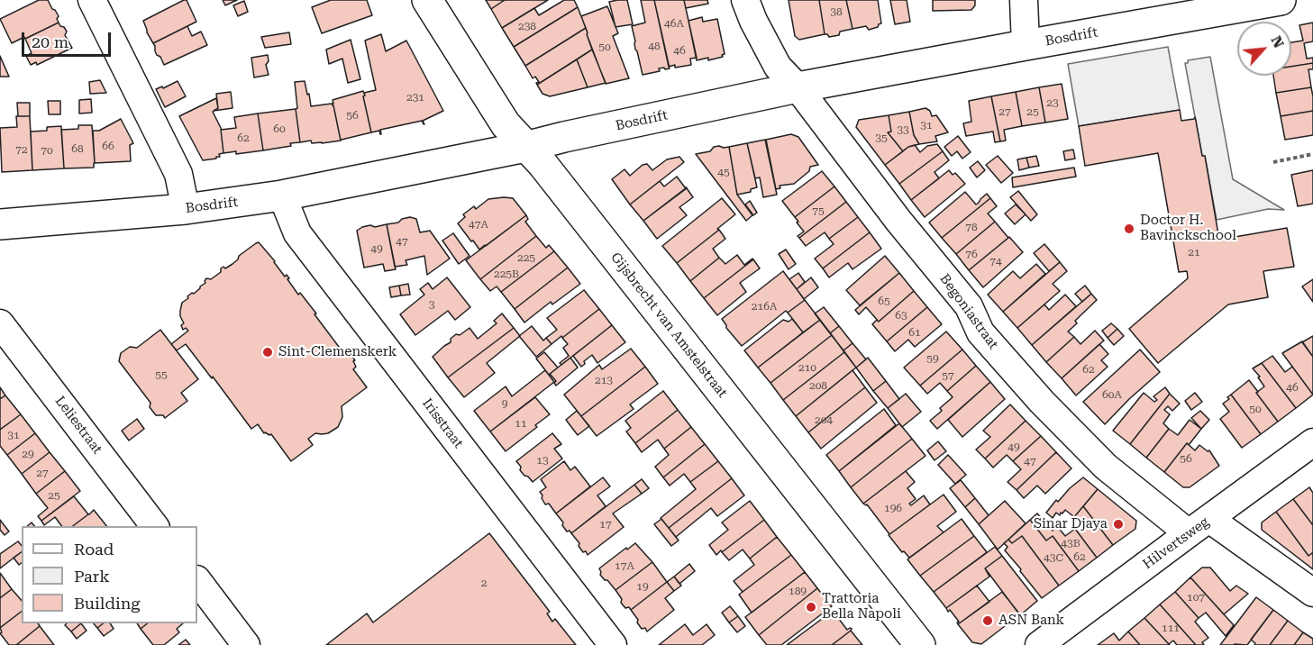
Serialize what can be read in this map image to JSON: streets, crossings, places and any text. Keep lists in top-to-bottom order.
{
  "streets": {
    "street": [
      "Bosdrift",
      "Begoniastraat",
      "Gijsbrecht van Amstelstraat",
      "Irisstraat",
      "Leliestraat",
      "Hilvertsweg"
    ]
  },
  "crossings": [
    ["Bosdrift", "Begoniastraat"],
    ["Bosdrift", "Gijsbrecht van Amstelstraat"],
    ["Bosdrift", "Irisstraat"],
    ["Begoniastraat", "Hilvertsweg"]
  ],
  "places": [
    "Doctor H. Bavinckschool",
    "Sint-Clemenskerk",
    "Sinar Djaya",
    "Trattoria Bella Napoli",
    "ASN Bank"
  ],
  "house_numbers": [
    "38",
    "46A",
    "238",
    "48",
    "50",
    "46",
    "231",
    "23",
    "27",
    "25",
    "56",
    "31",
    "60",
    "33",
    "62",
    "35",
    "66",
    "68",
    "72",
    "70",
    "45",
    "75",
    "47A",
    "78",
    "47",
    "49",
    "21",
    "76",
    "225",
    "74",
    "225B",
    "65",
    "3",
    "216A",
    "63",
    "61",
    "59",
    "210",
    "62",
    "55",
    "57",
    "213",
    "208",
    "46",
    "60A",
    "9",
    "50",
    "204",
    "11",
    "31",
    "49",
    "29",
    "56",
    "13",
    "47",
    "27",
    "25",
    "196",
    "17",
    "43B",
    "62",
    "43C",
    "17A",
    "2",
    "19",
    "189",
    "107",
    "111"
  ],
  "legend": ["Road", "Park", "Building"],
  "scale_bar": "20 m",
  "north": "top right"
}
